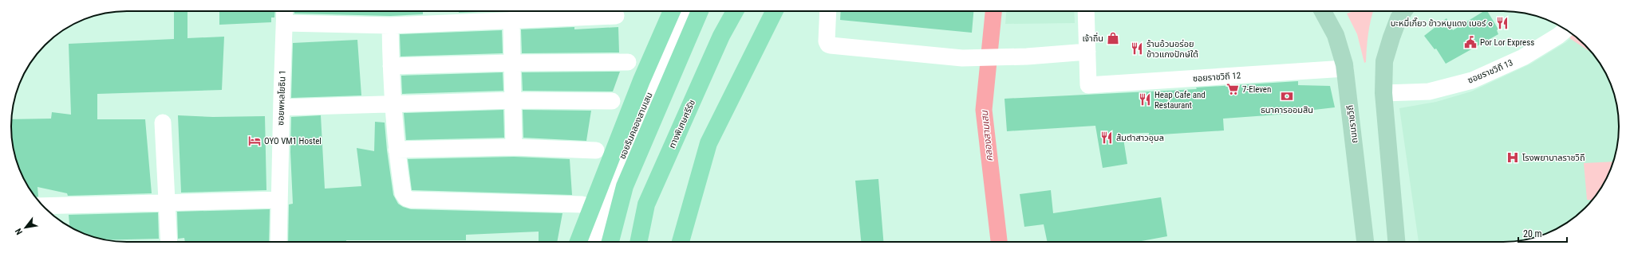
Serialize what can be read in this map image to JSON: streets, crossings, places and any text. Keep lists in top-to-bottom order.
{
  "streets": {
    "highway": ["ทางพิเศษศรีรัช"],
    "main road": ["ถนนราชวิถี"],
    "street": [
      "ซอยราชวิถี 13",
      "ซอยราชวิถี 12",
      "ซอยพหลโยธิน 1",
      "ซอยริมคลองสามเสน"
    ]
  },
  "crossings": [
    ["ซอยราชวิถี 12", "ถนนราชวิถี"]
  ],
  "water": ["คลองสามเสน"],
  "places": {
    "restaurant": [
      "บะหมี่เกี๊ยว ข้าวหมูแดง เบอร์ ๑",
      "ร้านอ้วนอร่อย ข้าวแกงปักษ์ใต้",
      "Heap Cafe and Restaurant",
      "ส้มตำสาวอุบล"
    ],
    "shop": ["เจ้าถิ่น"],
    "public building": ["Por Lor Express"],
    "supermarket": ["7-Eleven"],
    "bank": ["ธนาคารออมสิน"],
    "hotel": ["OYO VM1 Hostel"],
    "hospital": ["โรงพยาบาลราชวิถี"]
  },
  "scale_bar": "20 m",
  "north": "bottom left"
}
